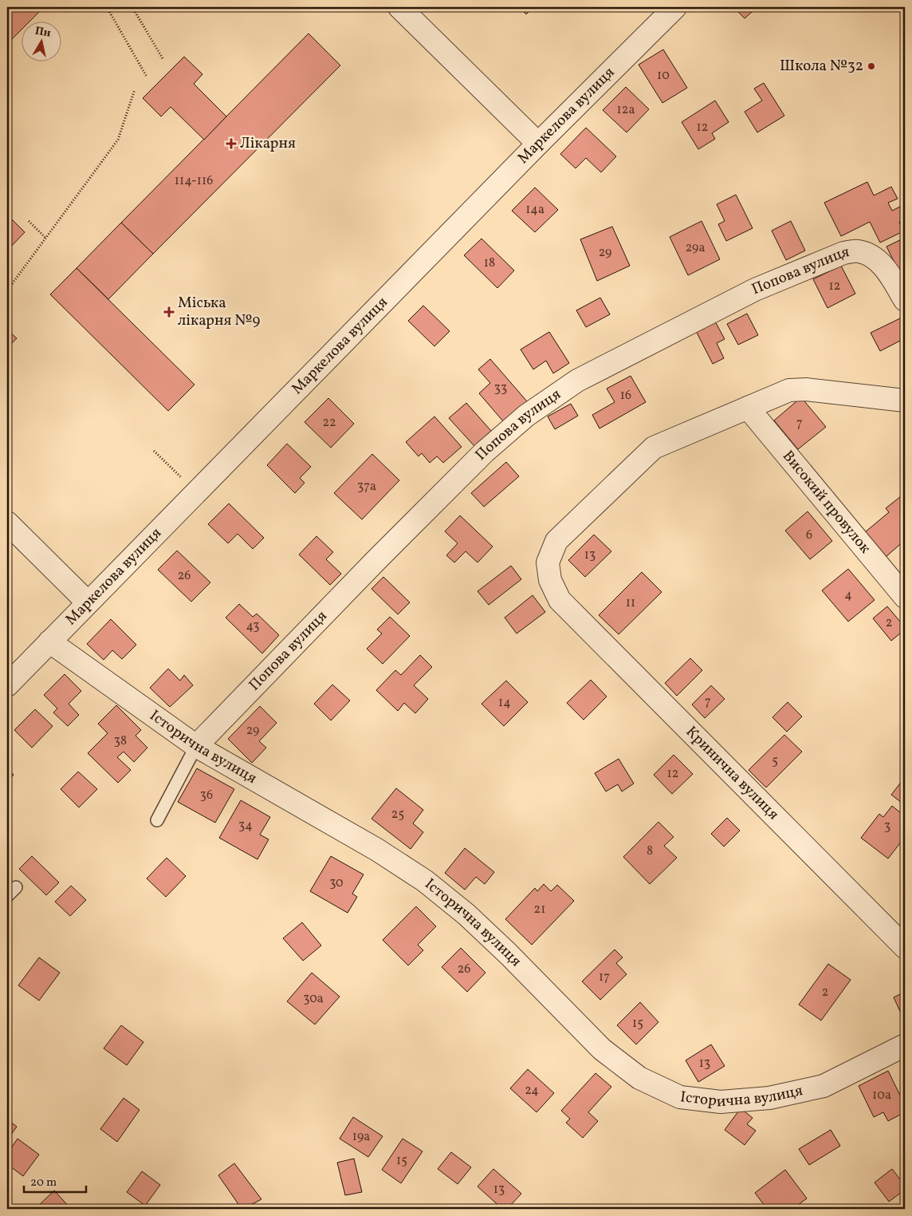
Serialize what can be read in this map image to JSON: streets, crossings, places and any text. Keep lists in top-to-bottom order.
{
  "streets": {
    "street": [
      "Маркелова вулиця",
      "Попова вулиця",
      "Високий провулок",
      "Історична вулиця",
      "Кринична вулиця"
    ]
  },
  "crossings": [
    ["Маркелова вулиця", "Історична вулиця"],
    ["Попова вулиця", "Історична вулиця"],
    ["Високий провулок", "Кринична вулиця"]
  ],
  "places": {
    "other": ["Школа №32"],
    "health": ["Лікарня", "Міська лікарня №9"]
  },
  "house_numbers": [
    "10",
    "12а",
    "12",
    "114-116",
    "14а",
    "29а",
    "29",
    "18",
    "12",
    "33",
    "16",
    "22",
    "7",
    "37а",
    "6",
    "13",
    "26",
    "4",
    "11",
    "2",
    "43",
    "7",
    "14",
    "29",
    "38",
    "5",
    "12",
    "36",
    "25",
    "34",
    "3",
    "8",
    "30",
    "21",
    "26",
    "17",
    "2",
    "30а",
    "15",
    "13",
    "24",
    "10а",
    "19а",
    "15",
    "13"
  ],
  "scale_bar": "20 m",
  "north": "top"
}
